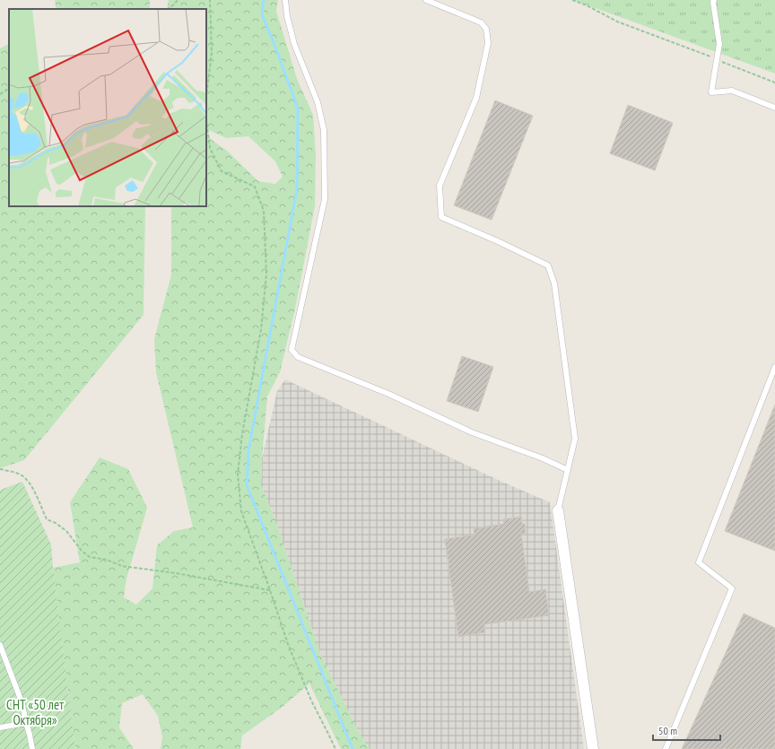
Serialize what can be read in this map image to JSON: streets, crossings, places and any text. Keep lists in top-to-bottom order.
{
  "parks": ["СНТ «50 лет Октября»"],
  "scale_bar": "50 m"
}
